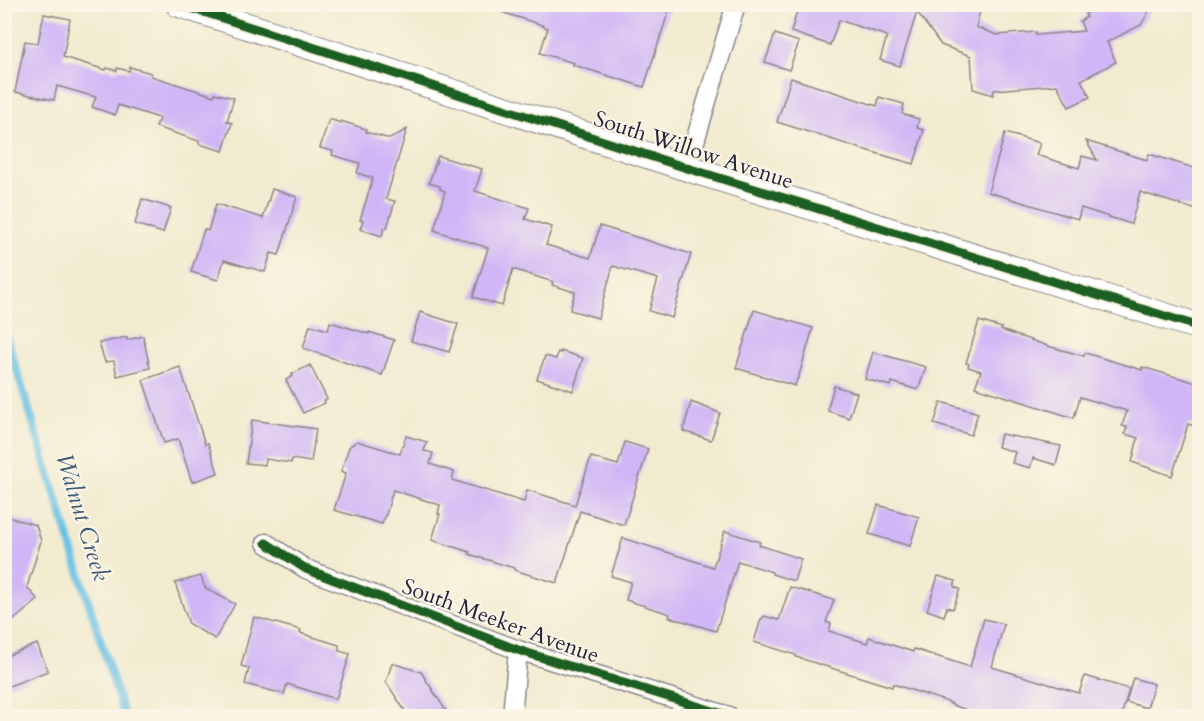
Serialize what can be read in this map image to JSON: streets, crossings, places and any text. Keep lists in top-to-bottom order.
{
  "streets": {
    "street": ["South Willow Avenue", "South Meeker Avenue"]
  },
  "water": ["Walnut Creek"]
}
